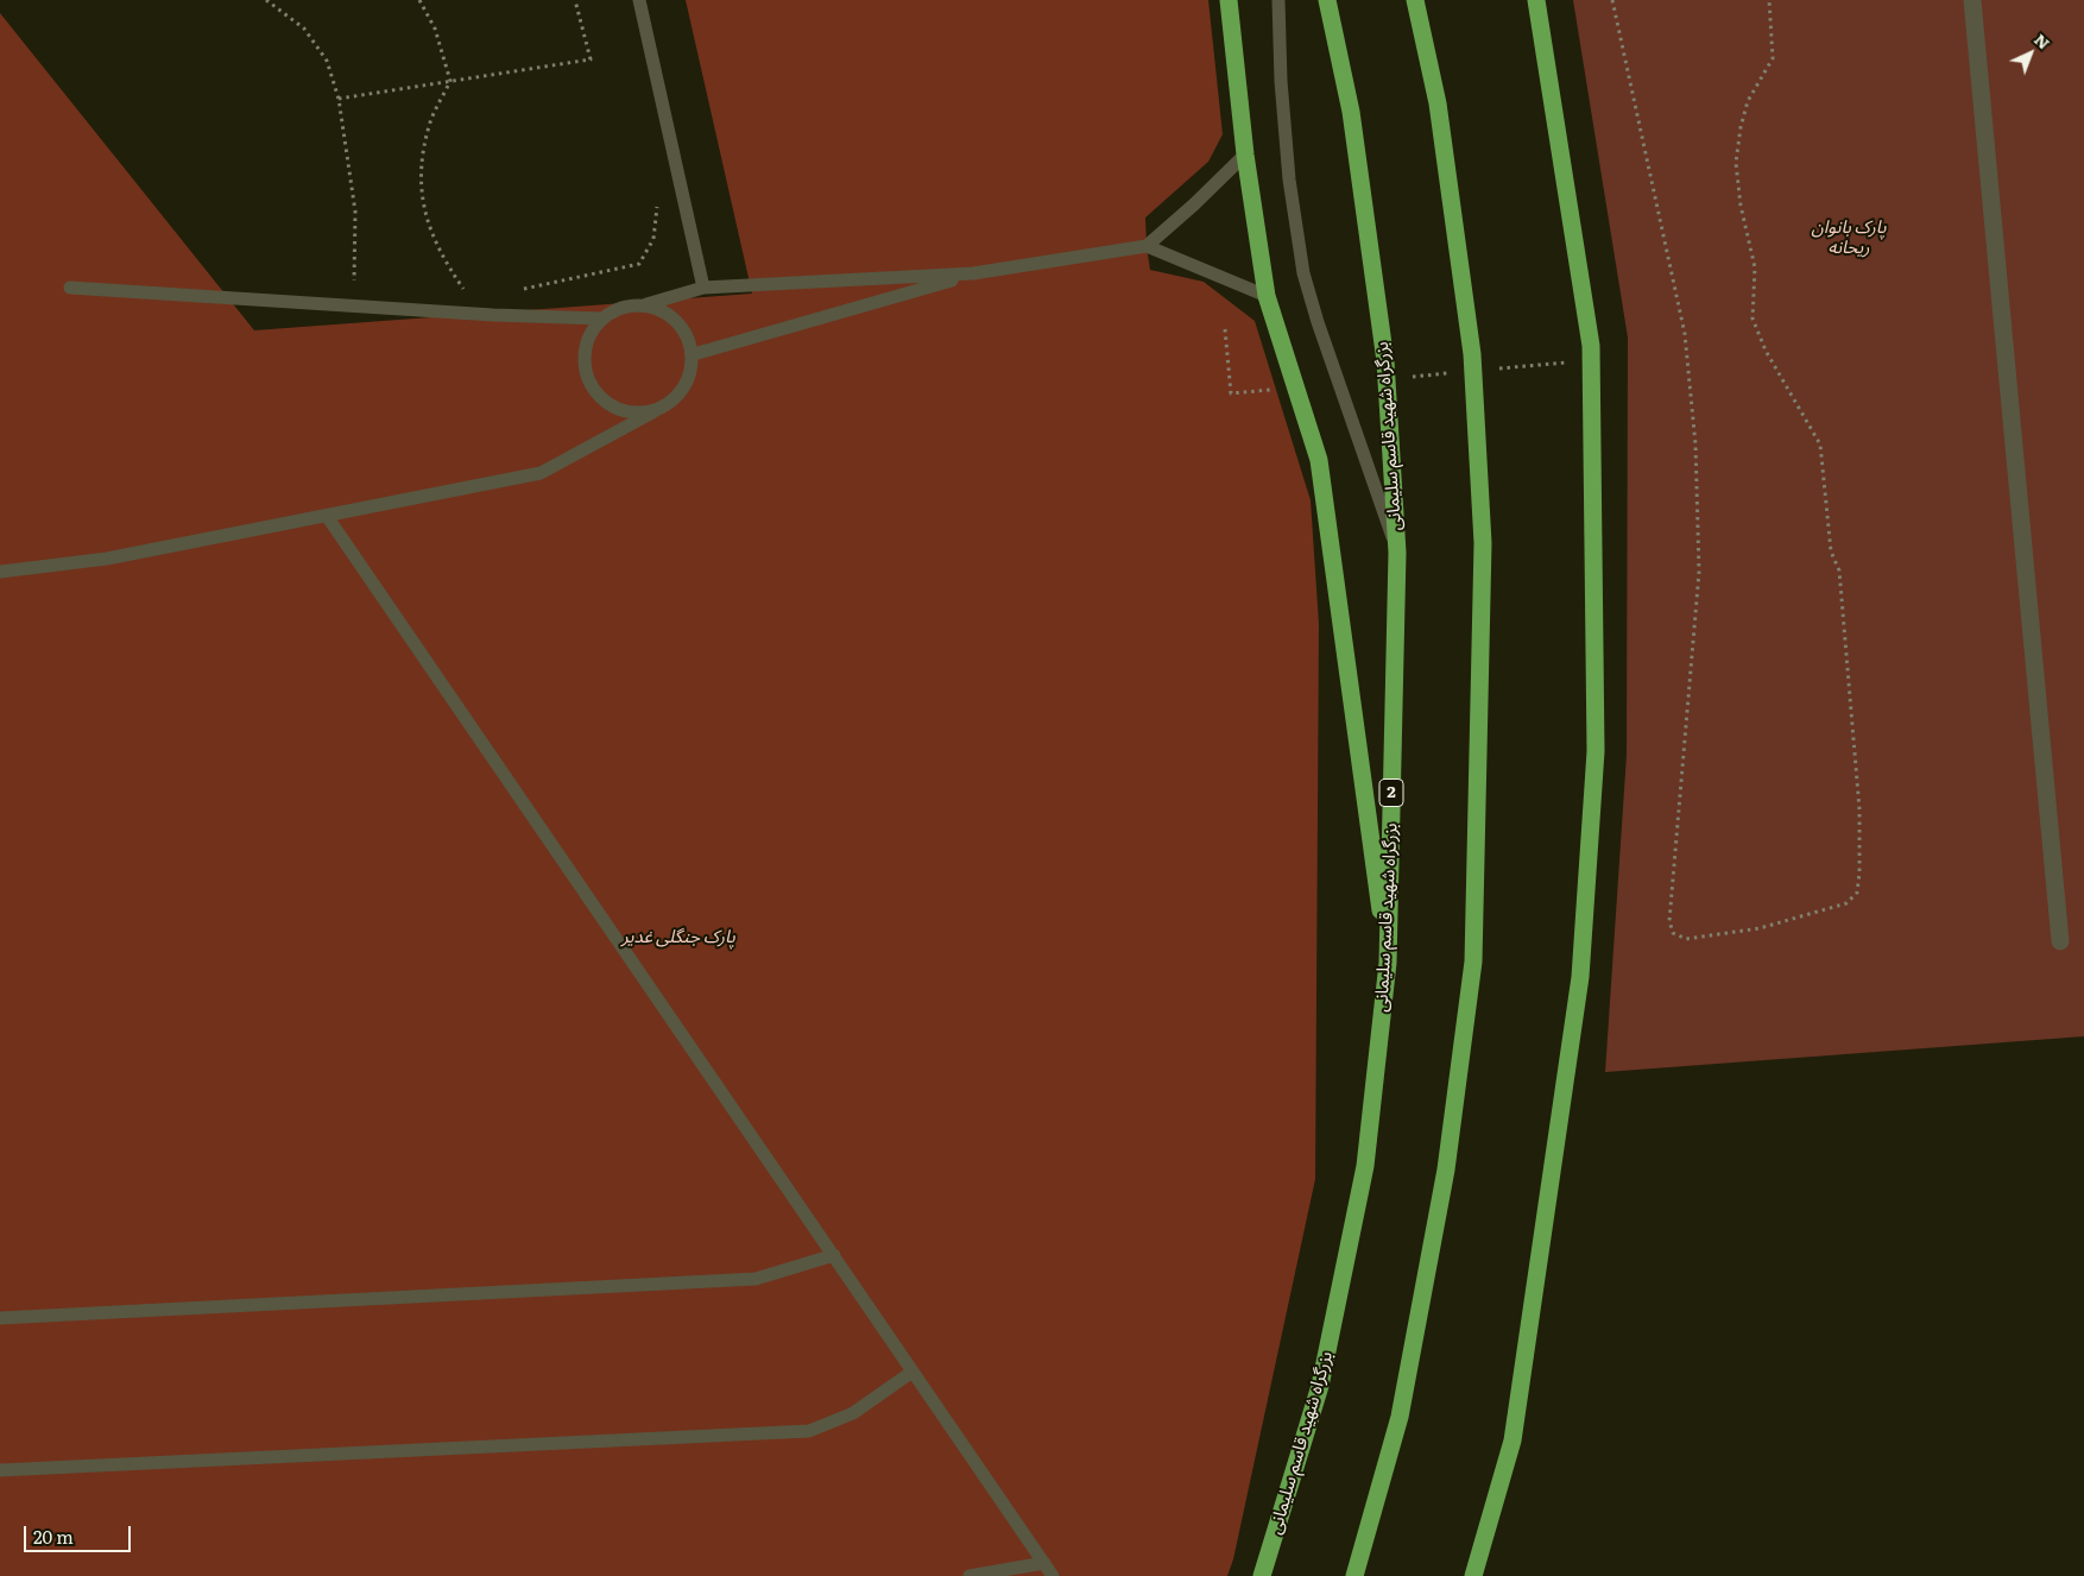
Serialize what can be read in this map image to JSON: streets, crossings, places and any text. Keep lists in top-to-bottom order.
{
  "streets": {
    "highway": ["بزرگراه شهید قاسم سلیمانی", "2"]
  },
  "parks": ["پارک بانوان ریحانه", "پارک جنگلی غدیر"],
  "scale_bar": "20 m",
  "north": "top right"
}
